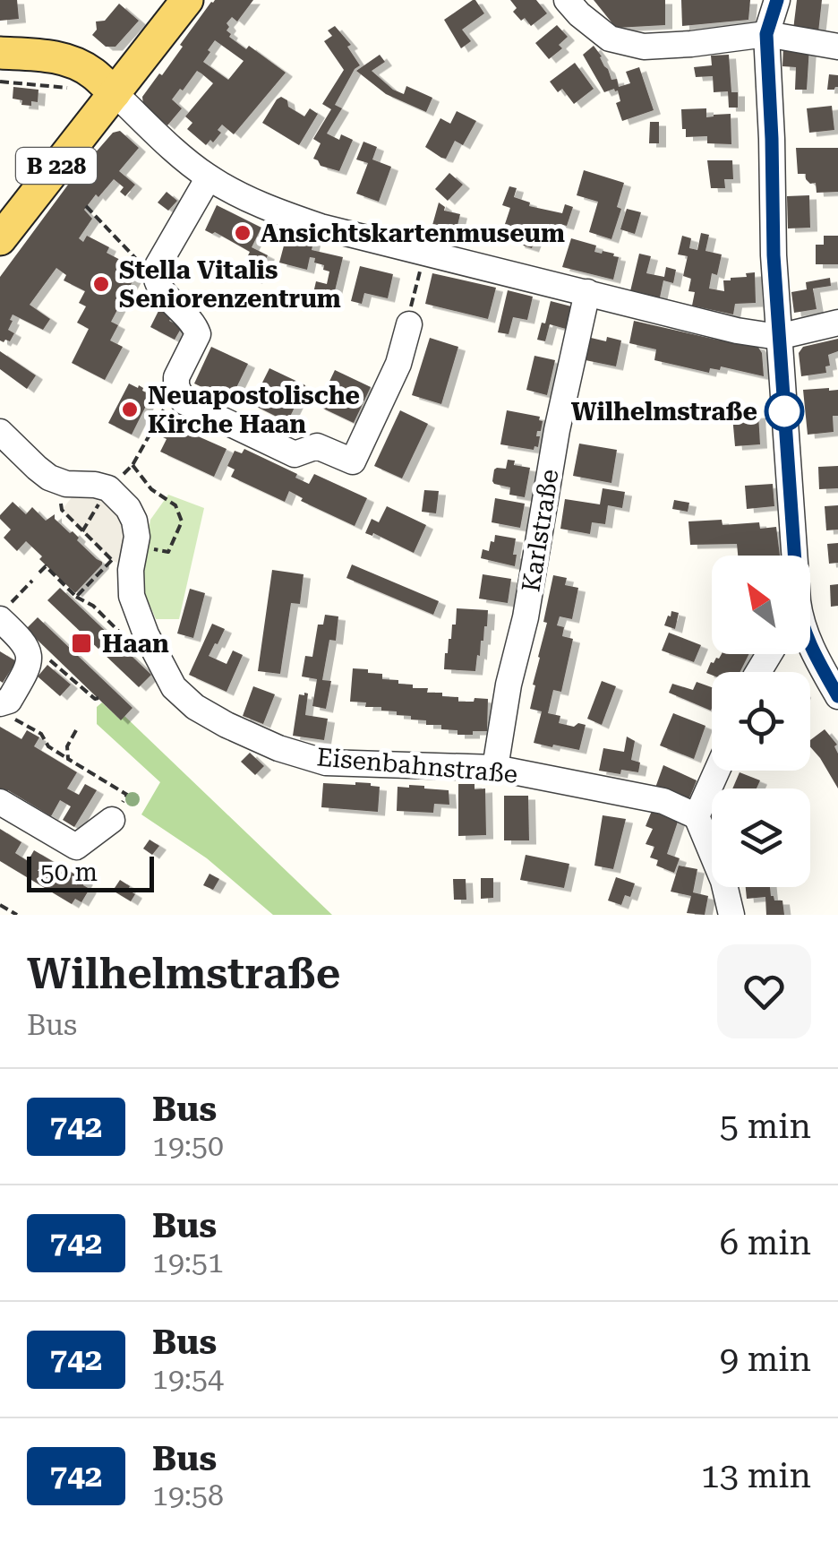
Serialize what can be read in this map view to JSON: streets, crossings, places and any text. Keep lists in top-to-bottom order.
{
  "streets": {
    "main road": ["B 228"],
    "street": ["Karlstraße", "Eisenbahnstraße"]
  },
  "crossings": [
    ["Karlstraße", "Eisenbahnstraße"]
  ],
  "places": {
    "other": [
      "Ansichtskartenmuseum",
      "Stella Vitalis Seniorenzentrum",
      "Neuapostolische Kirche Haan",
      "Wilhelmstraße"
    ],
    "transit": ["Haan"]
  },
  "lines": ["bus line 742"],
  "scale_bar": "50 m",
  "north": "top left",
  "page": {
    "scale": "50 m",
    "heading": ["Wilhelmstraße", "Bus"],
    "list": [
      {
        "mark": "742",
        "name": "Bus",
        "note": "19:50",
        "value": "5 min"
      },
      {
        "mark": "742",
        "name": "Bus",
        "note": "19:51",
        "value": "6 min"
      },
      {
        "mark": "742",
        "name": "Bus",
        "note": "19:54",
        "value": "9 min"
      },
      {
        "mark": "742",
        "name": "Bus",
        "note": "19:58",
        "value": "13 min"
      }
    ]
  }
}
